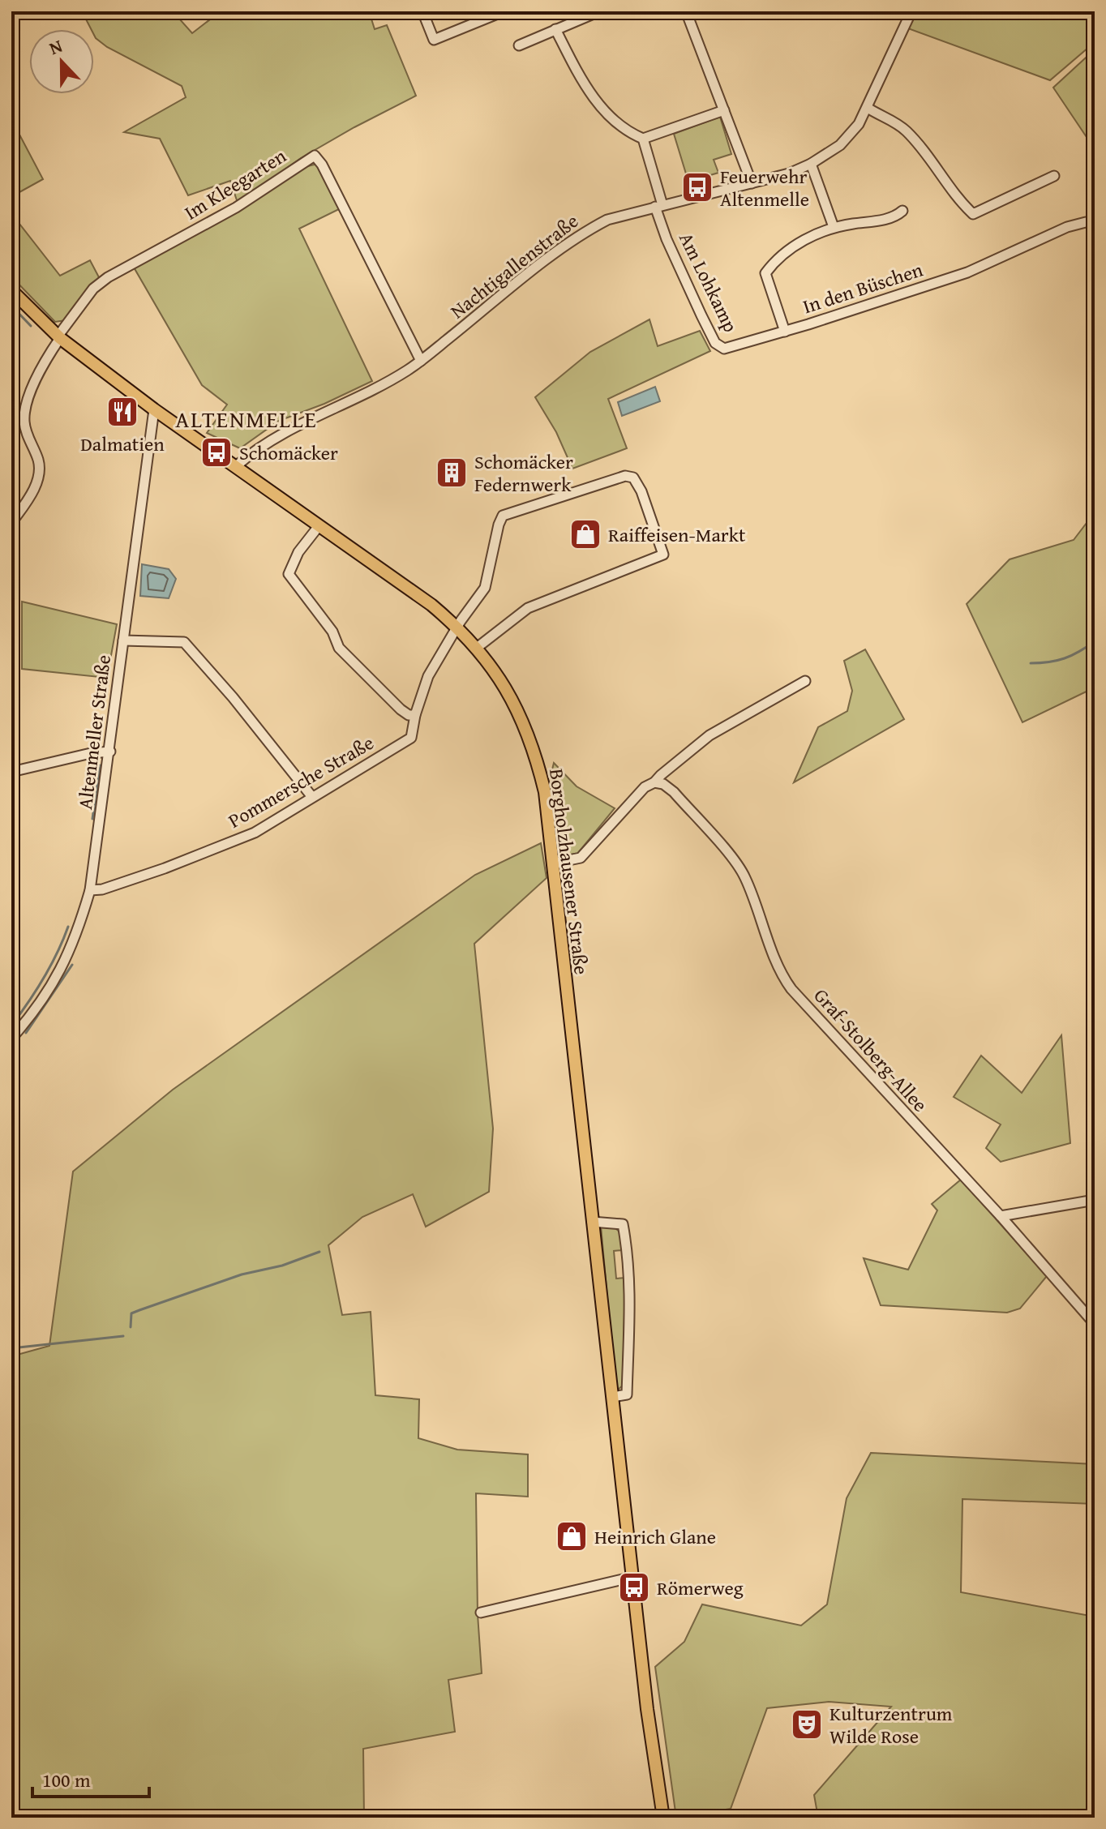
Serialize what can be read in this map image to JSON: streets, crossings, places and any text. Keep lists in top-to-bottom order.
{
  "streets": {
    "main road": ["Borgholzhausener Straße"],
    "street": [
      "Im Kleegarten",
      "Nachtigallenstraße",
      "Am Lohkamp",
      "In den Büschen",
      "Altenmeller Straße",
      "Pommersche Straße",
      "Graf-Stolberg-Allee"
    ]
  },
  "crossings": [
    ["Im Kleegarten", "Nachtigallenstraße"],
    ["Im Kleegarten", "Borgholzhausener Straße"],
    ["Nachtigallenstraße", "Am Lohkamp"],
    ["Nachtigallenstraße", "Borgholzhausener Straße"],
    ["Am Lohkamp", "In den Büschen"],
    ["Altenmeller Straße", "Pommersche Straße"],
    ["Altenmeller Straße", "Borgholzhausener Straße"],
    ["Pommersche Straße", "Borgholzhausener Straße"]
  ],
  "districts": ["ALTENMELLE"],
  "places": {
    "bus stop": ["Feuerwehr Altenmelle", "Schomäcker", "Römerweg"],
    "restaurant": ["Dalmatien"],
    "building": ["Schomäcker Federnwerk"],
    "shop": ["Raiffeisen-Markt", "Heinrich Glane"],
    "theatre": ["Kulturzentrum Wilde Rose"]
  },
  "scale_bar": "100 m",
  "north": "top"
}
